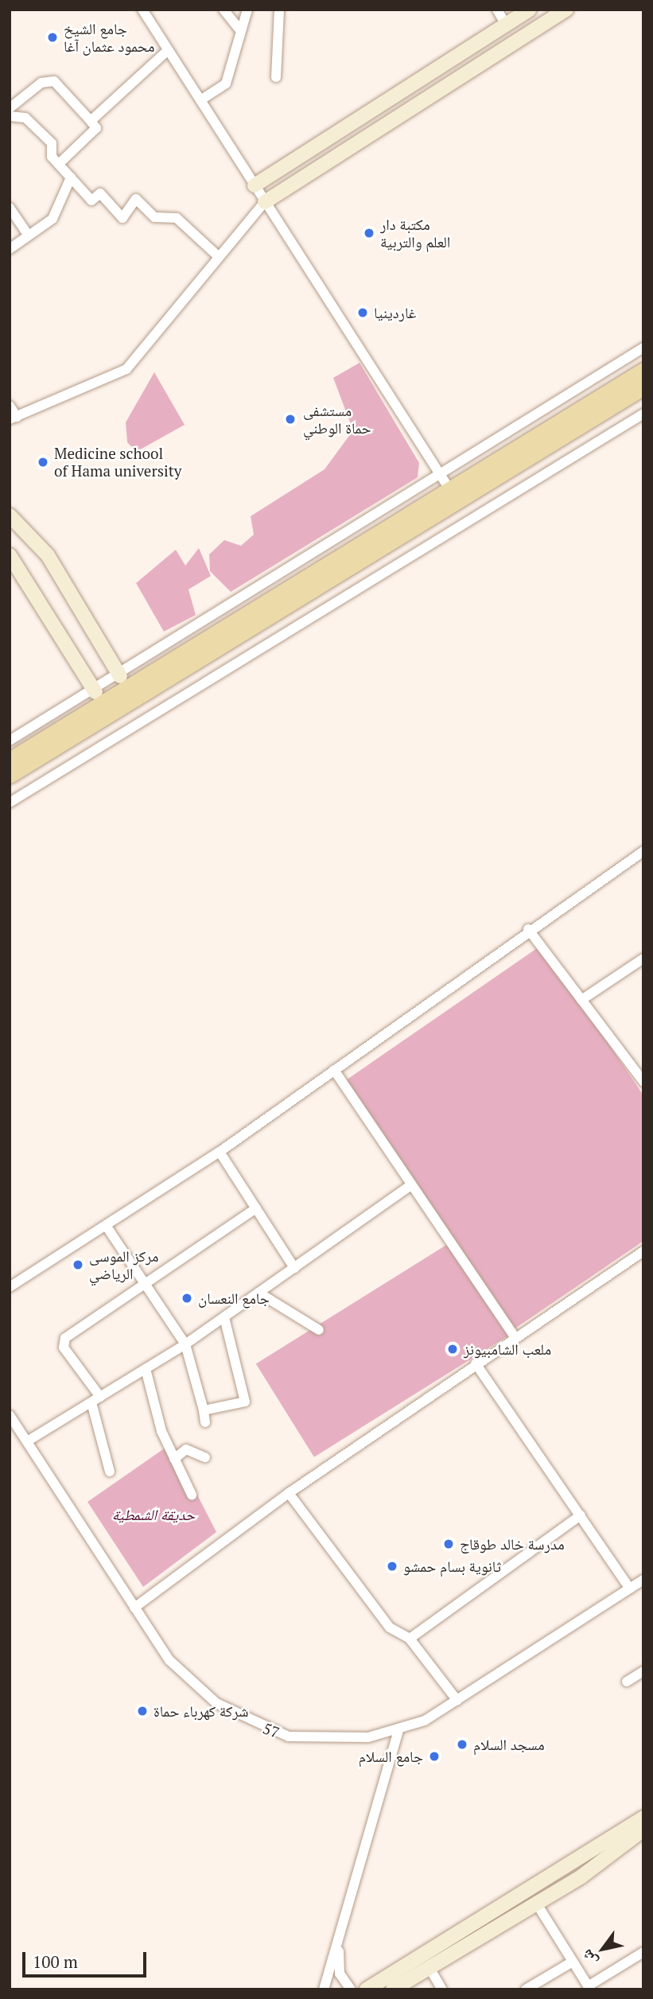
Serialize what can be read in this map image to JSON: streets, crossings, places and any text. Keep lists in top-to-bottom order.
{
  "streets": {
    "street": ["57"]
  },
  "parks": ["حديقة الشمطية"],
  "places": [
    "جامع الشيخ محمود عثمان آغا",
    "مكتبة دار العلم والتربية",
    "غاردينيا",
    "مستشفى حماة الوطني",
    "Medicine school of Hama university",
    "مركز الموسى الرياضي",
    "جامع النعسان",
    "ملعب الشامبيونز",
    "مدرسة خالد طوقاج",
    "ثانوية بسام حمشو",
    "شركة كهرباء حماة",
    "مسجد السلام",
    "جامع السلام"
  ],
  "scale_bar": "100 m",
  "north": "bottom left"
}
